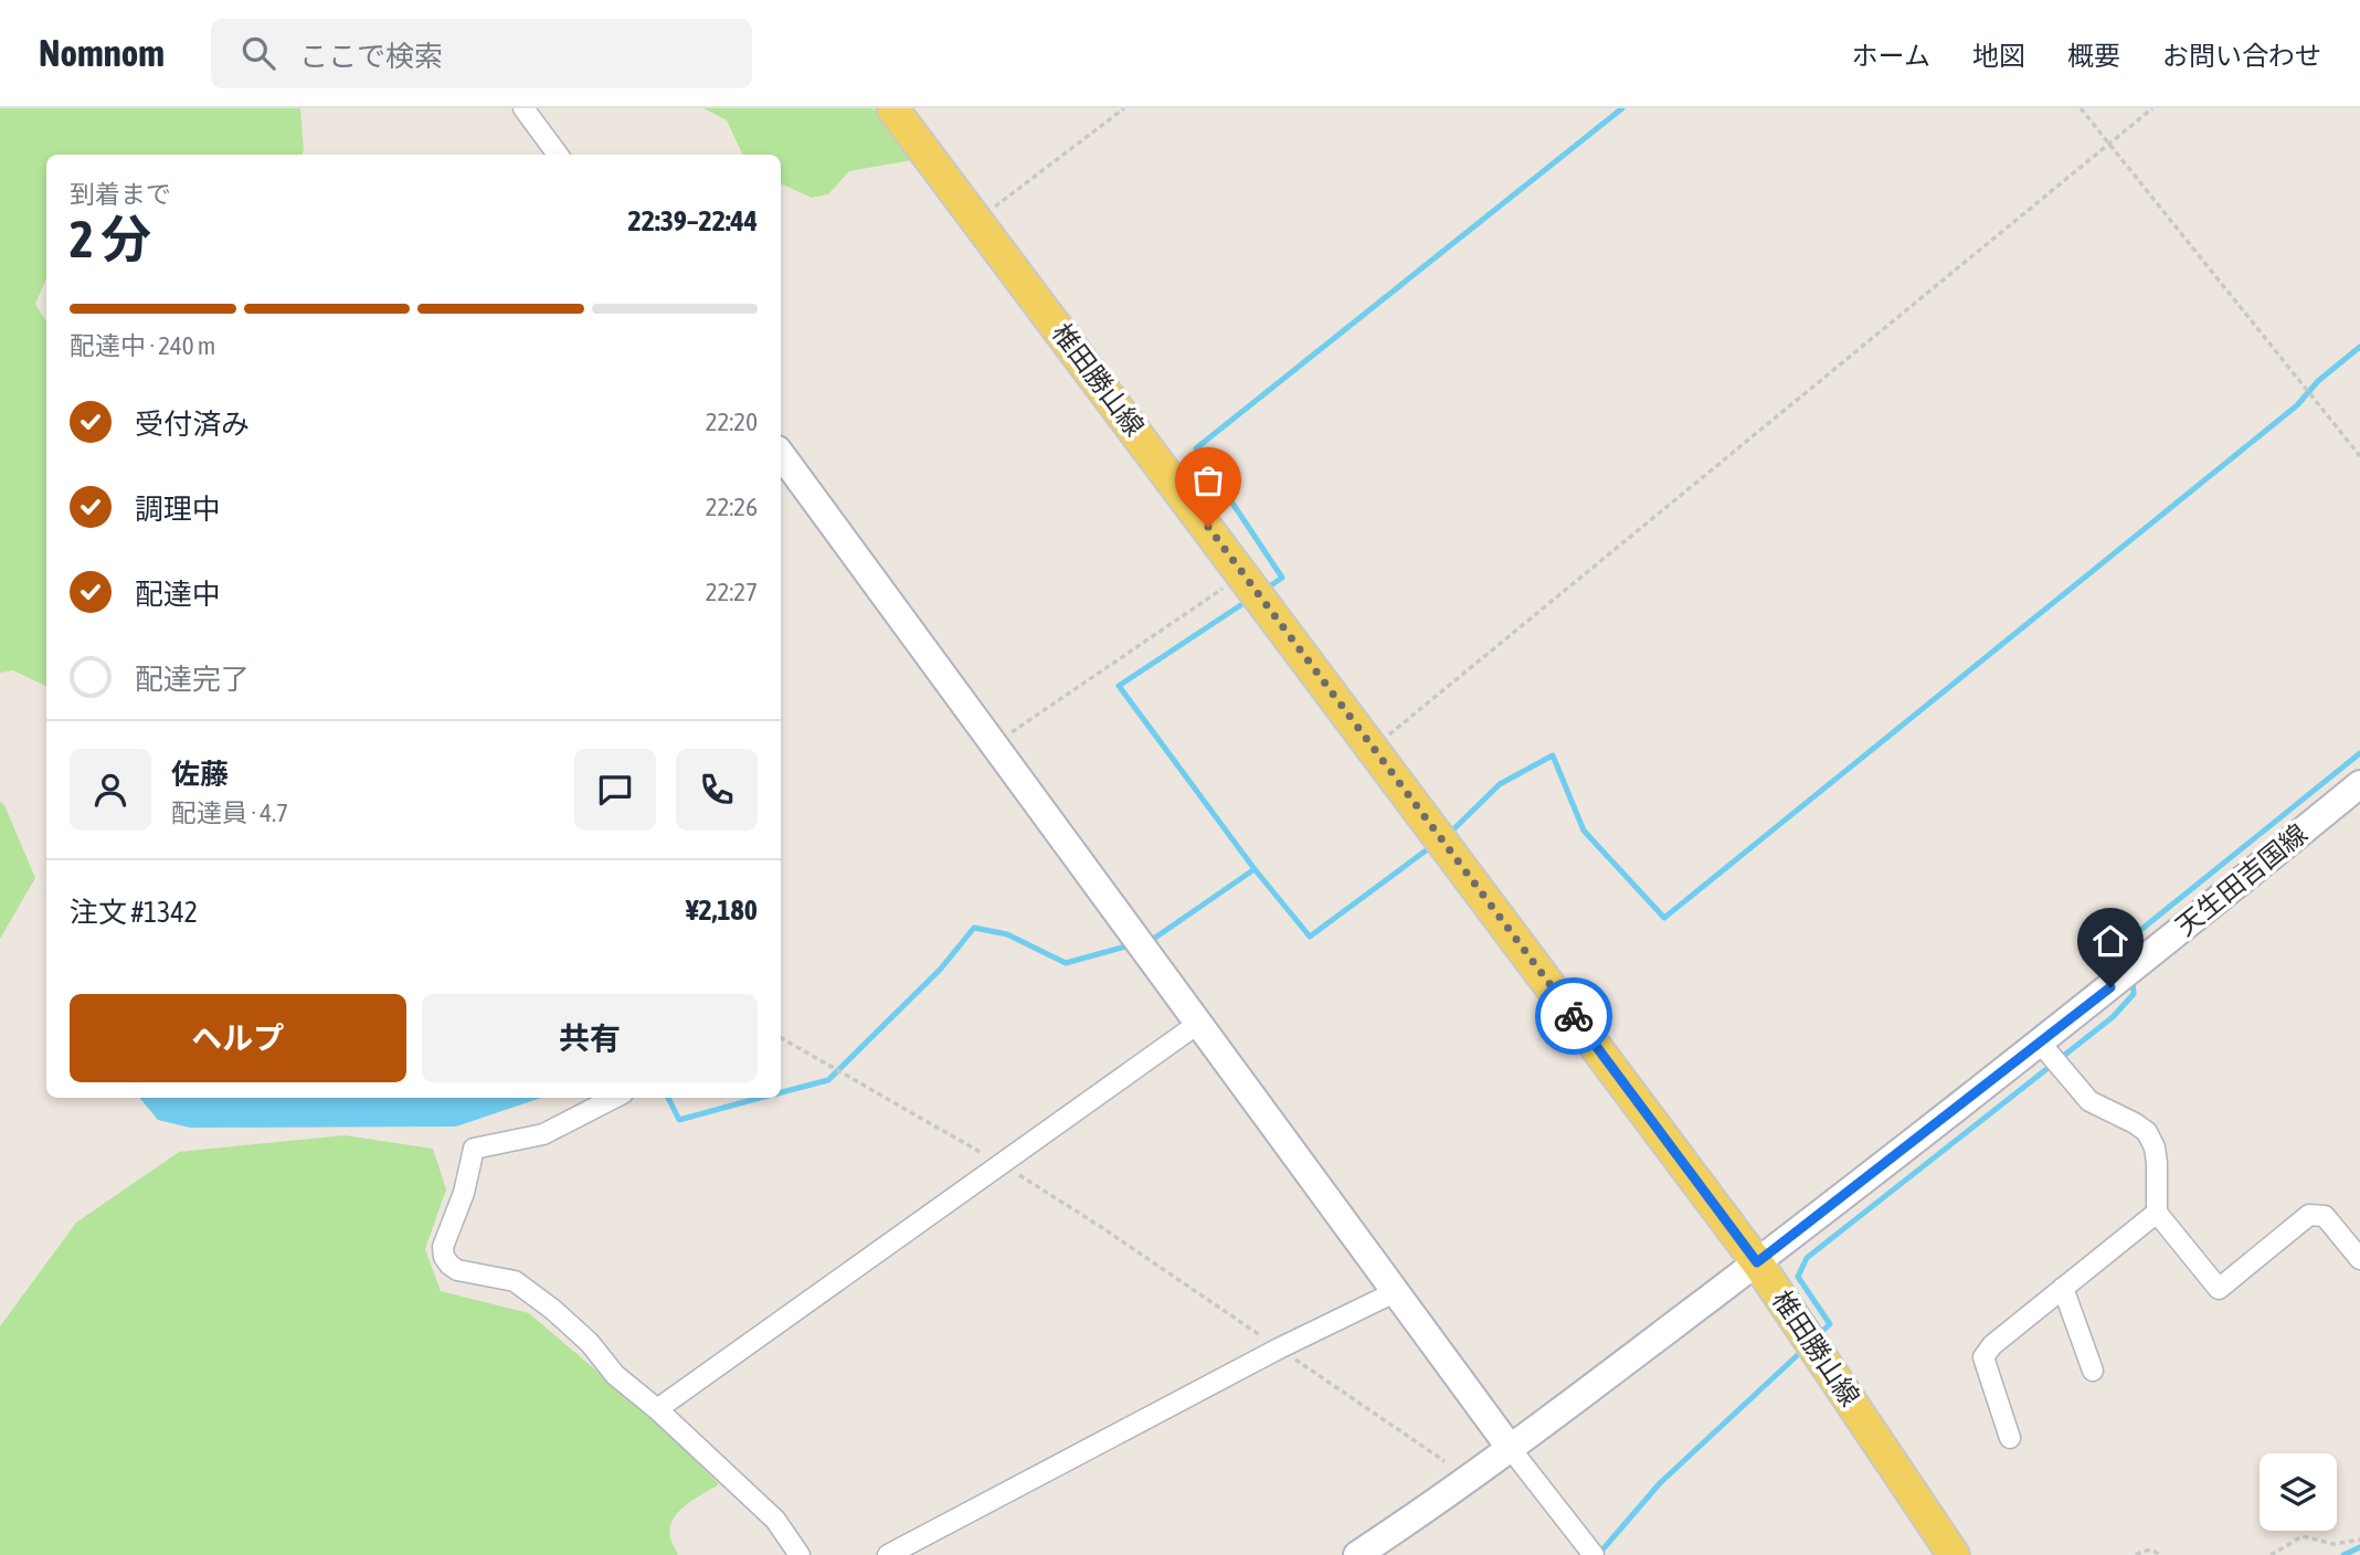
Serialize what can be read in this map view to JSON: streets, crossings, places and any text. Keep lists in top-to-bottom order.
{
  "streets": {
    "main road": ["椎田勝山線"],
    "street": ["天生田吉国線"]
  },
  "crossings": [
    ["椎田勝山線", "天生田吉国線"]
  ],
  "page": {
    "header": "Nomnom",
    "search": "ここで検索",
    "nav": [
      "ホーム",
      "地図",
      "概要",
      "お問い合わせ"
    ],
    "heading": ["2 分", "到着まで", "22:39–22:44"],
    "panel": [
      "佐藤",
      "配達員 · 4.7",
      "注文 #1342",
      "¥2,180"
    ],
    "bar": "配達中 · 240 m",
    "list": [
      ["受付済み", "22:20"],
      ["調理中", "22:26"],
      ["配達中", "22:27"],
      "配達完了"
    ],
    "buttons": ["ヘルプ", "共有"]
  }
}
